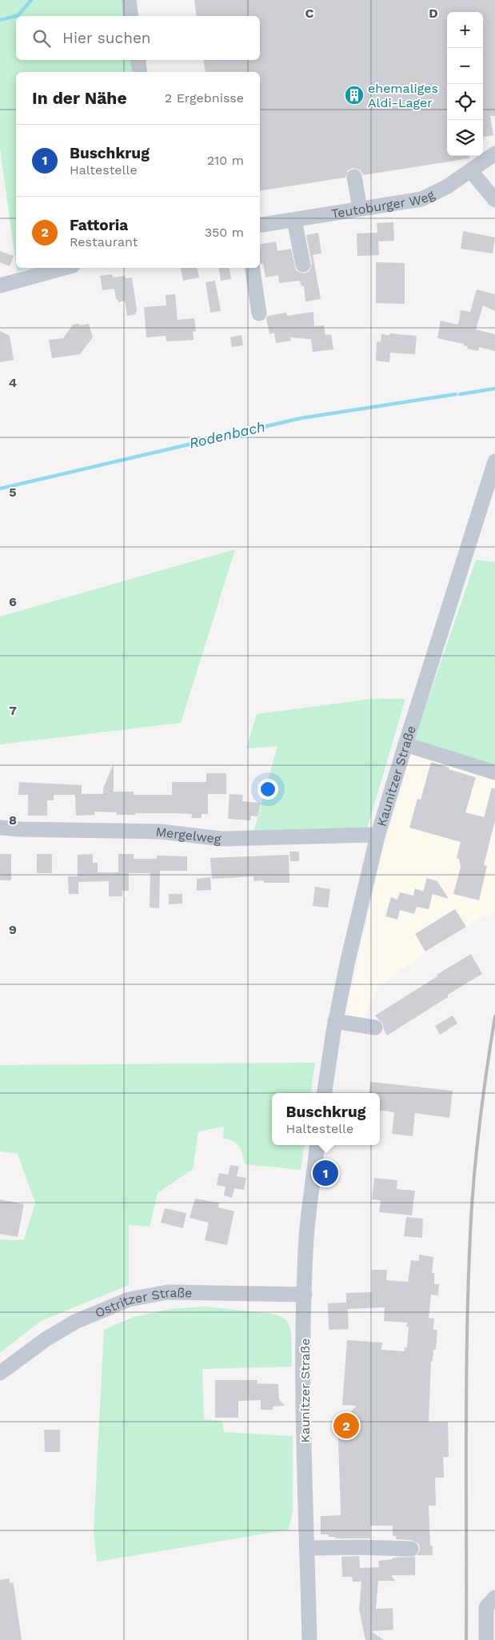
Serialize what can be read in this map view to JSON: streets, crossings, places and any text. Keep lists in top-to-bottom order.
{
  "streets": {
    "street": [
      "Teutoburger Weg",
      "Kaunitzer Straße",
      "Mergelweg",
      "Ostritzer Straße"
    ]
  },
  "crossings": [
    ["Kaunitzer Straße", "Mergelweg"],
    ["Kaunitzer Straße", "Ostritzer Straße"]
  ],
  "water": ["Rodenbach"],
  "places": {
    "building": ["ehemaliges Aldi-Lager"]
  },
  "page": {
    "map_buttons": ["+", "−"],
    "search": "Hier suchen",
    "heading": ["In der Nähe", "2 Ergebnisse"],
    "list": [
      {
        "mark": "1",
        "name": "Buschkrug",
        "note": "Haltestelle",
        "value": "210 m"
      },
      {
        "mark": "2",
        "name": "Fattoria",
        "note": "Restaurant",
        "value": "350 m"
      }
    ],
    "popup": ["Buschkrug", "Haltestelle"],
    "pins": ["1", "2"]
  },
  "grid": {
    "columns": ["C", "D"],
    "rows": [
      "4",
      "5",
      "6",
      "7",
      "8",
      "9"
    ]
  }
}
